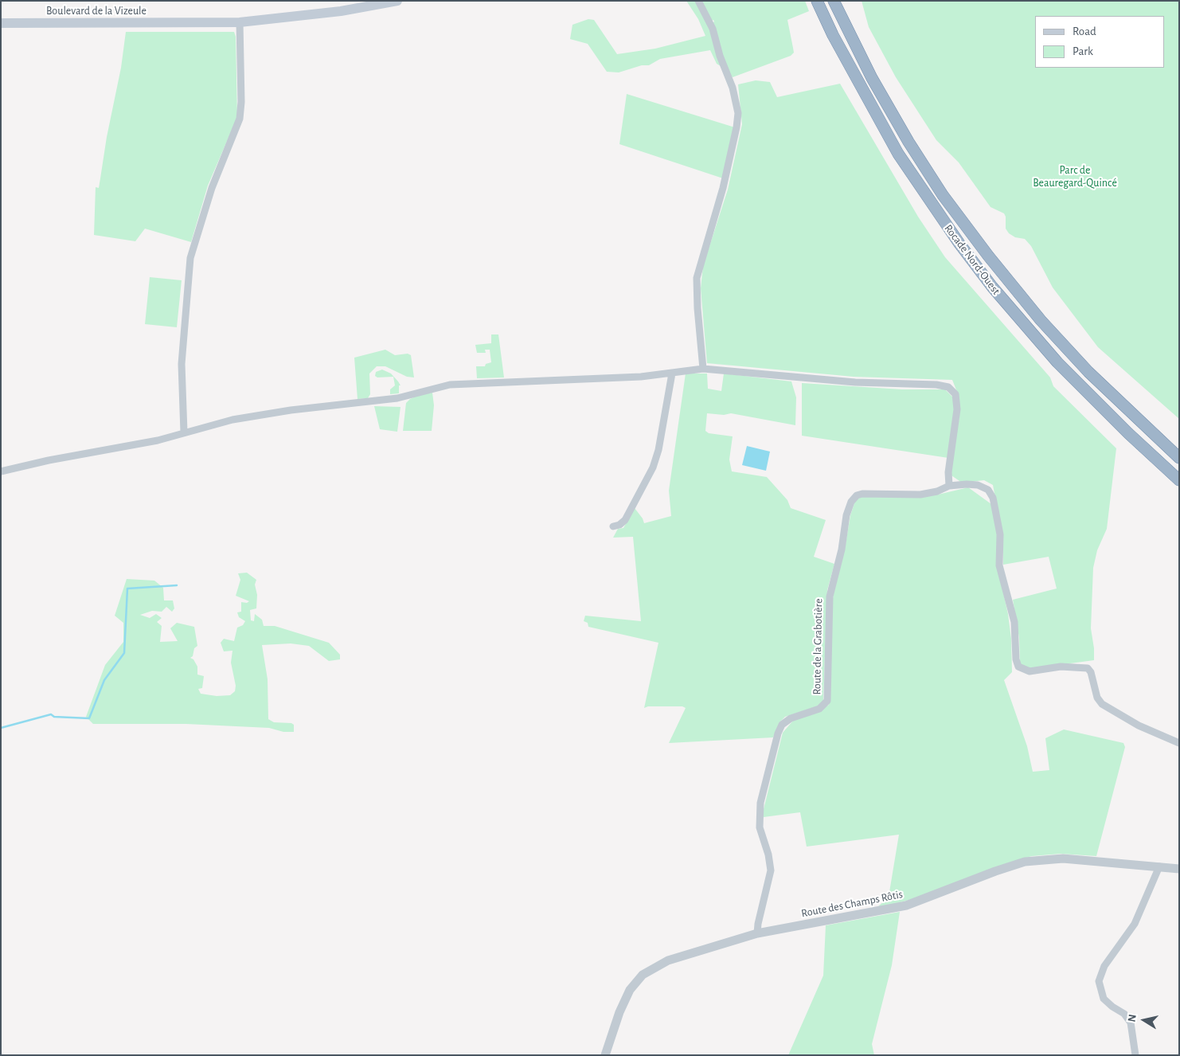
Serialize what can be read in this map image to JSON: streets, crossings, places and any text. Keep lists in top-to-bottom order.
{
  "streets": {
    "highway": ["Rocade Nord-Ouest"],
    "main road": ["Boulevard de la Vizeule"],
    "street": ["Route de la Grabotière", "Route des Champs Rôtis"]
  },
  "crossings": [
    ["Route de la Grabotière", "Route des Champs Rôtis"]
  ],
  "parks": ["Parc de Beauregard-Quincé"],
  "legend": ["Road", "Park"],
  "north": "left"
}
